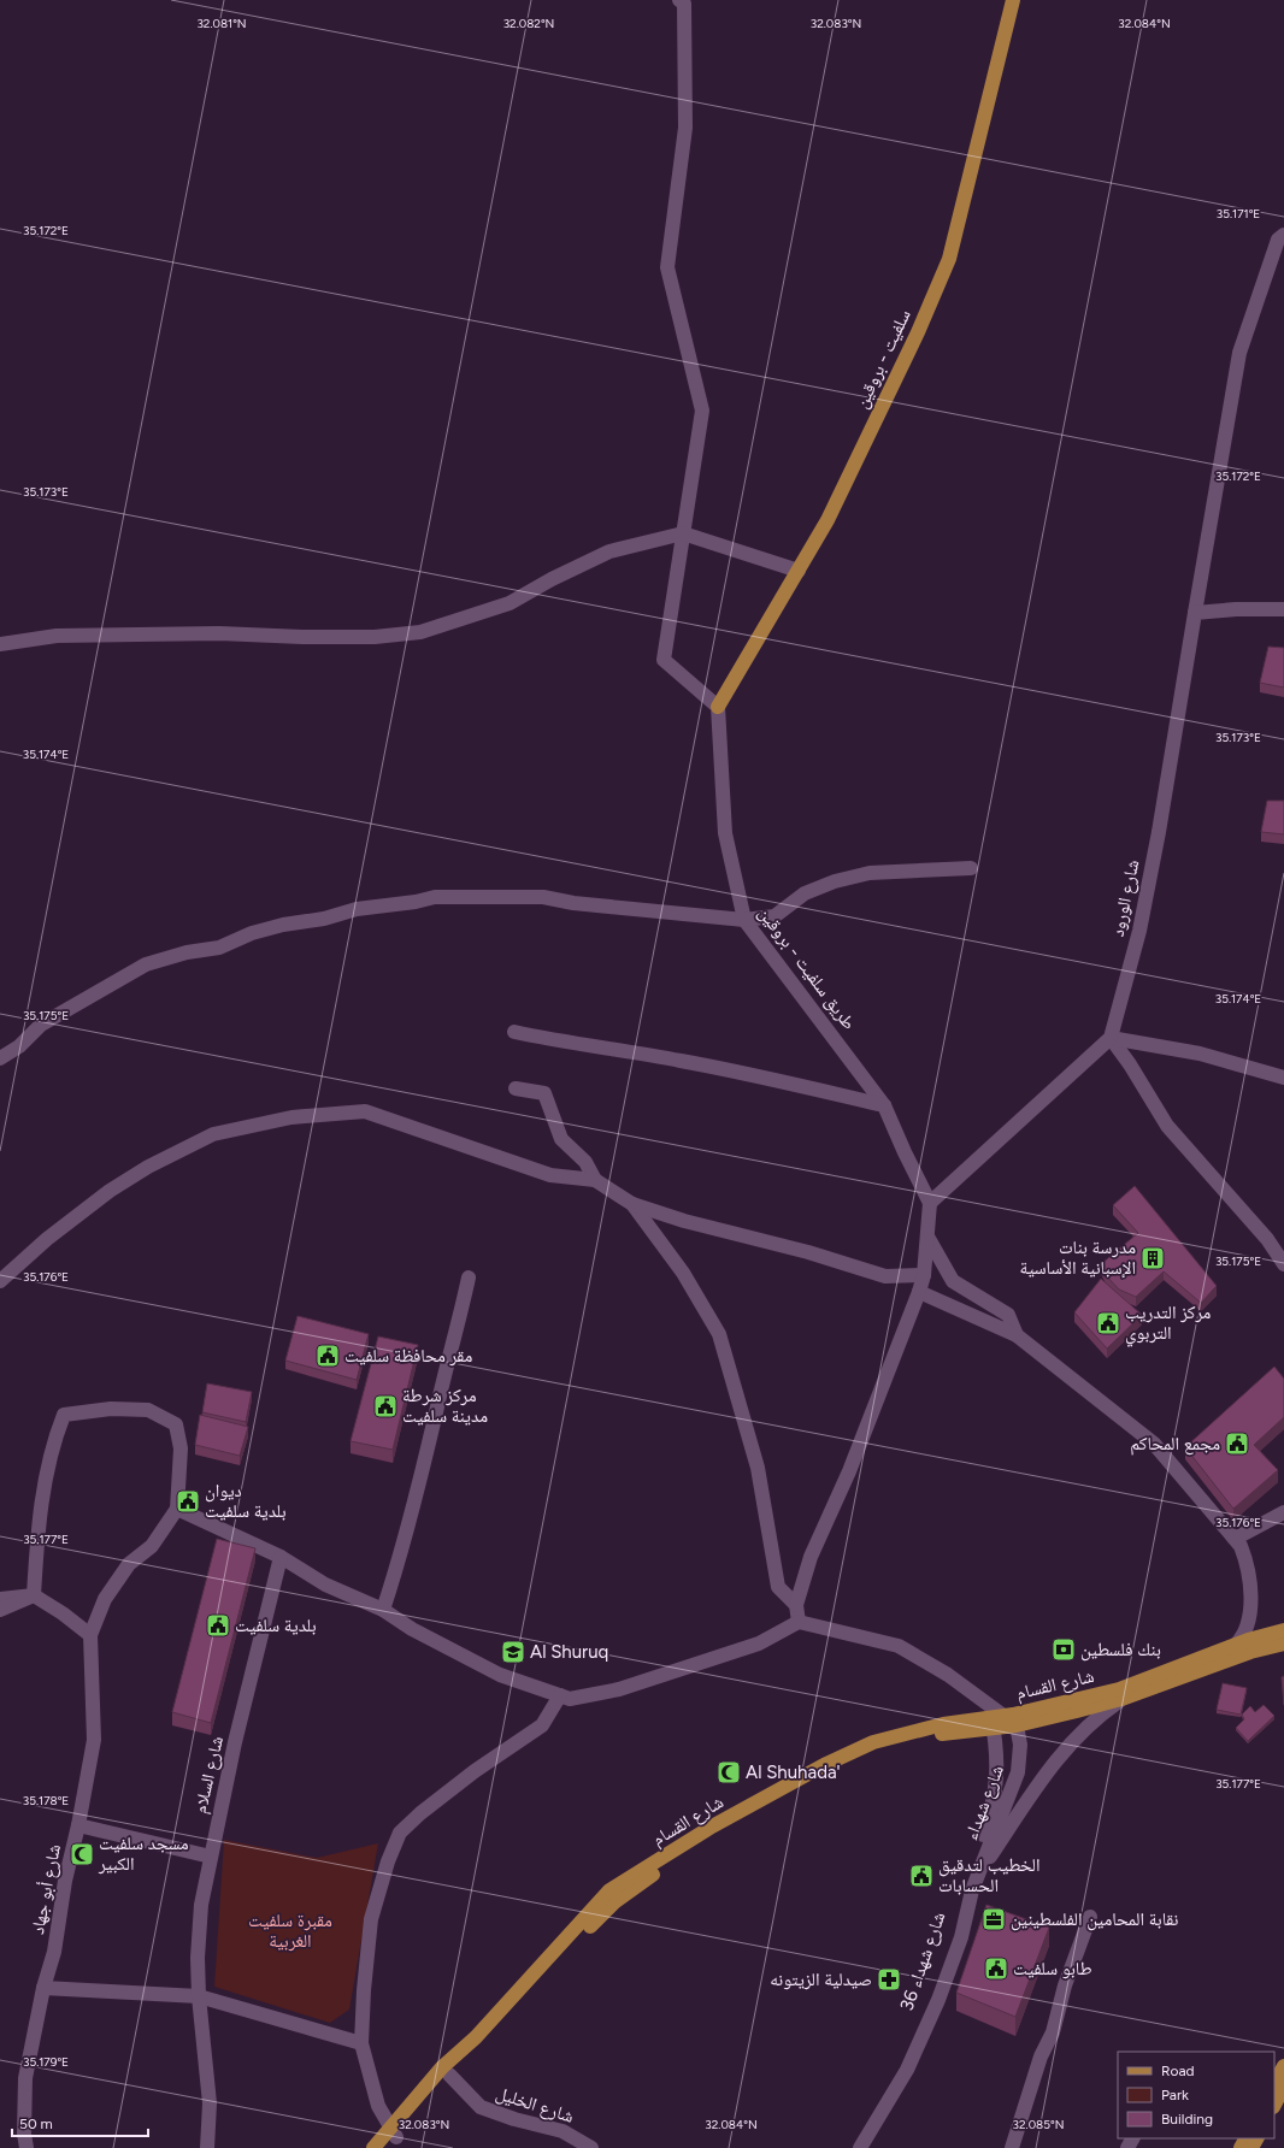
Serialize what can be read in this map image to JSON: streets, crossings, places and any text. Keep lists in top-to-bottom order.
{
  "streets": {
    "main road": ["سلفيت - بروقين", "شارع القسام"],
    "street": [
      "شارع الورود",
      "طريق سلفيت - بروقين",
      "شارع السلام",
      "شارع شهداء",
      "شارع أبو جهاد",
      "شارع شهداء 36",
      "شارع الخليل"
    ]
  },
  "crossings": [
    ["سلفيت - بروقين", "طريق سلفيت - بروقين"],
    ["شارع القسام", "شارع شهداء"],
    ["شارع القسام", "شارع شهداء 36"],
    ["شارع القسام", "شارع الخليل"],
    ["شارع شهداء", "شارع شهداء 36"]
  ],
  "parks": ["مقبرة سلفيت الغربية"],
  "places": {
    "building": ["مدرسة بنات الإسبانية الأساسية"],
    "public building": [
      "مركز التدريب التربوي",
      "مقر محافظة سلفيت",
      "مركز شرطة مدينة سلفيت",
      "مجمع المحاكم",
      "ديوان بلدية سلفيت",
      "بلدية سلفيت",
      "الخطيب لتدقيق الحسابات",
      "طابو سلفيت"
    ],
    "bank": ["بنك فلسطين"],
    "school or university": ["Al Shuruq"],
    "mosque": ["Al Shuhada'", "مسجد سلفيت الكبير"],
    "office": ["نقابة المحامين الفلسطينين"],
    "pharmacy": ["صيدلية الزيتونه"]
  },
  "legend": ["Road", "Park", "Building"],
  "scale_bar": "50 m",
  "coordinates": [
    "32.081°N",
    "32.082°N",
    "32.083°N",
    "32.084°N",
    "35.171°E",
    "35.172°E",
    "35.173°E",
    "35.174°E",
    "35.175°E",
    "35.176°E",
    "35.177°E",
    "35.178°E",
    "35.179°E",
    "32.085°N"
  ]
}
